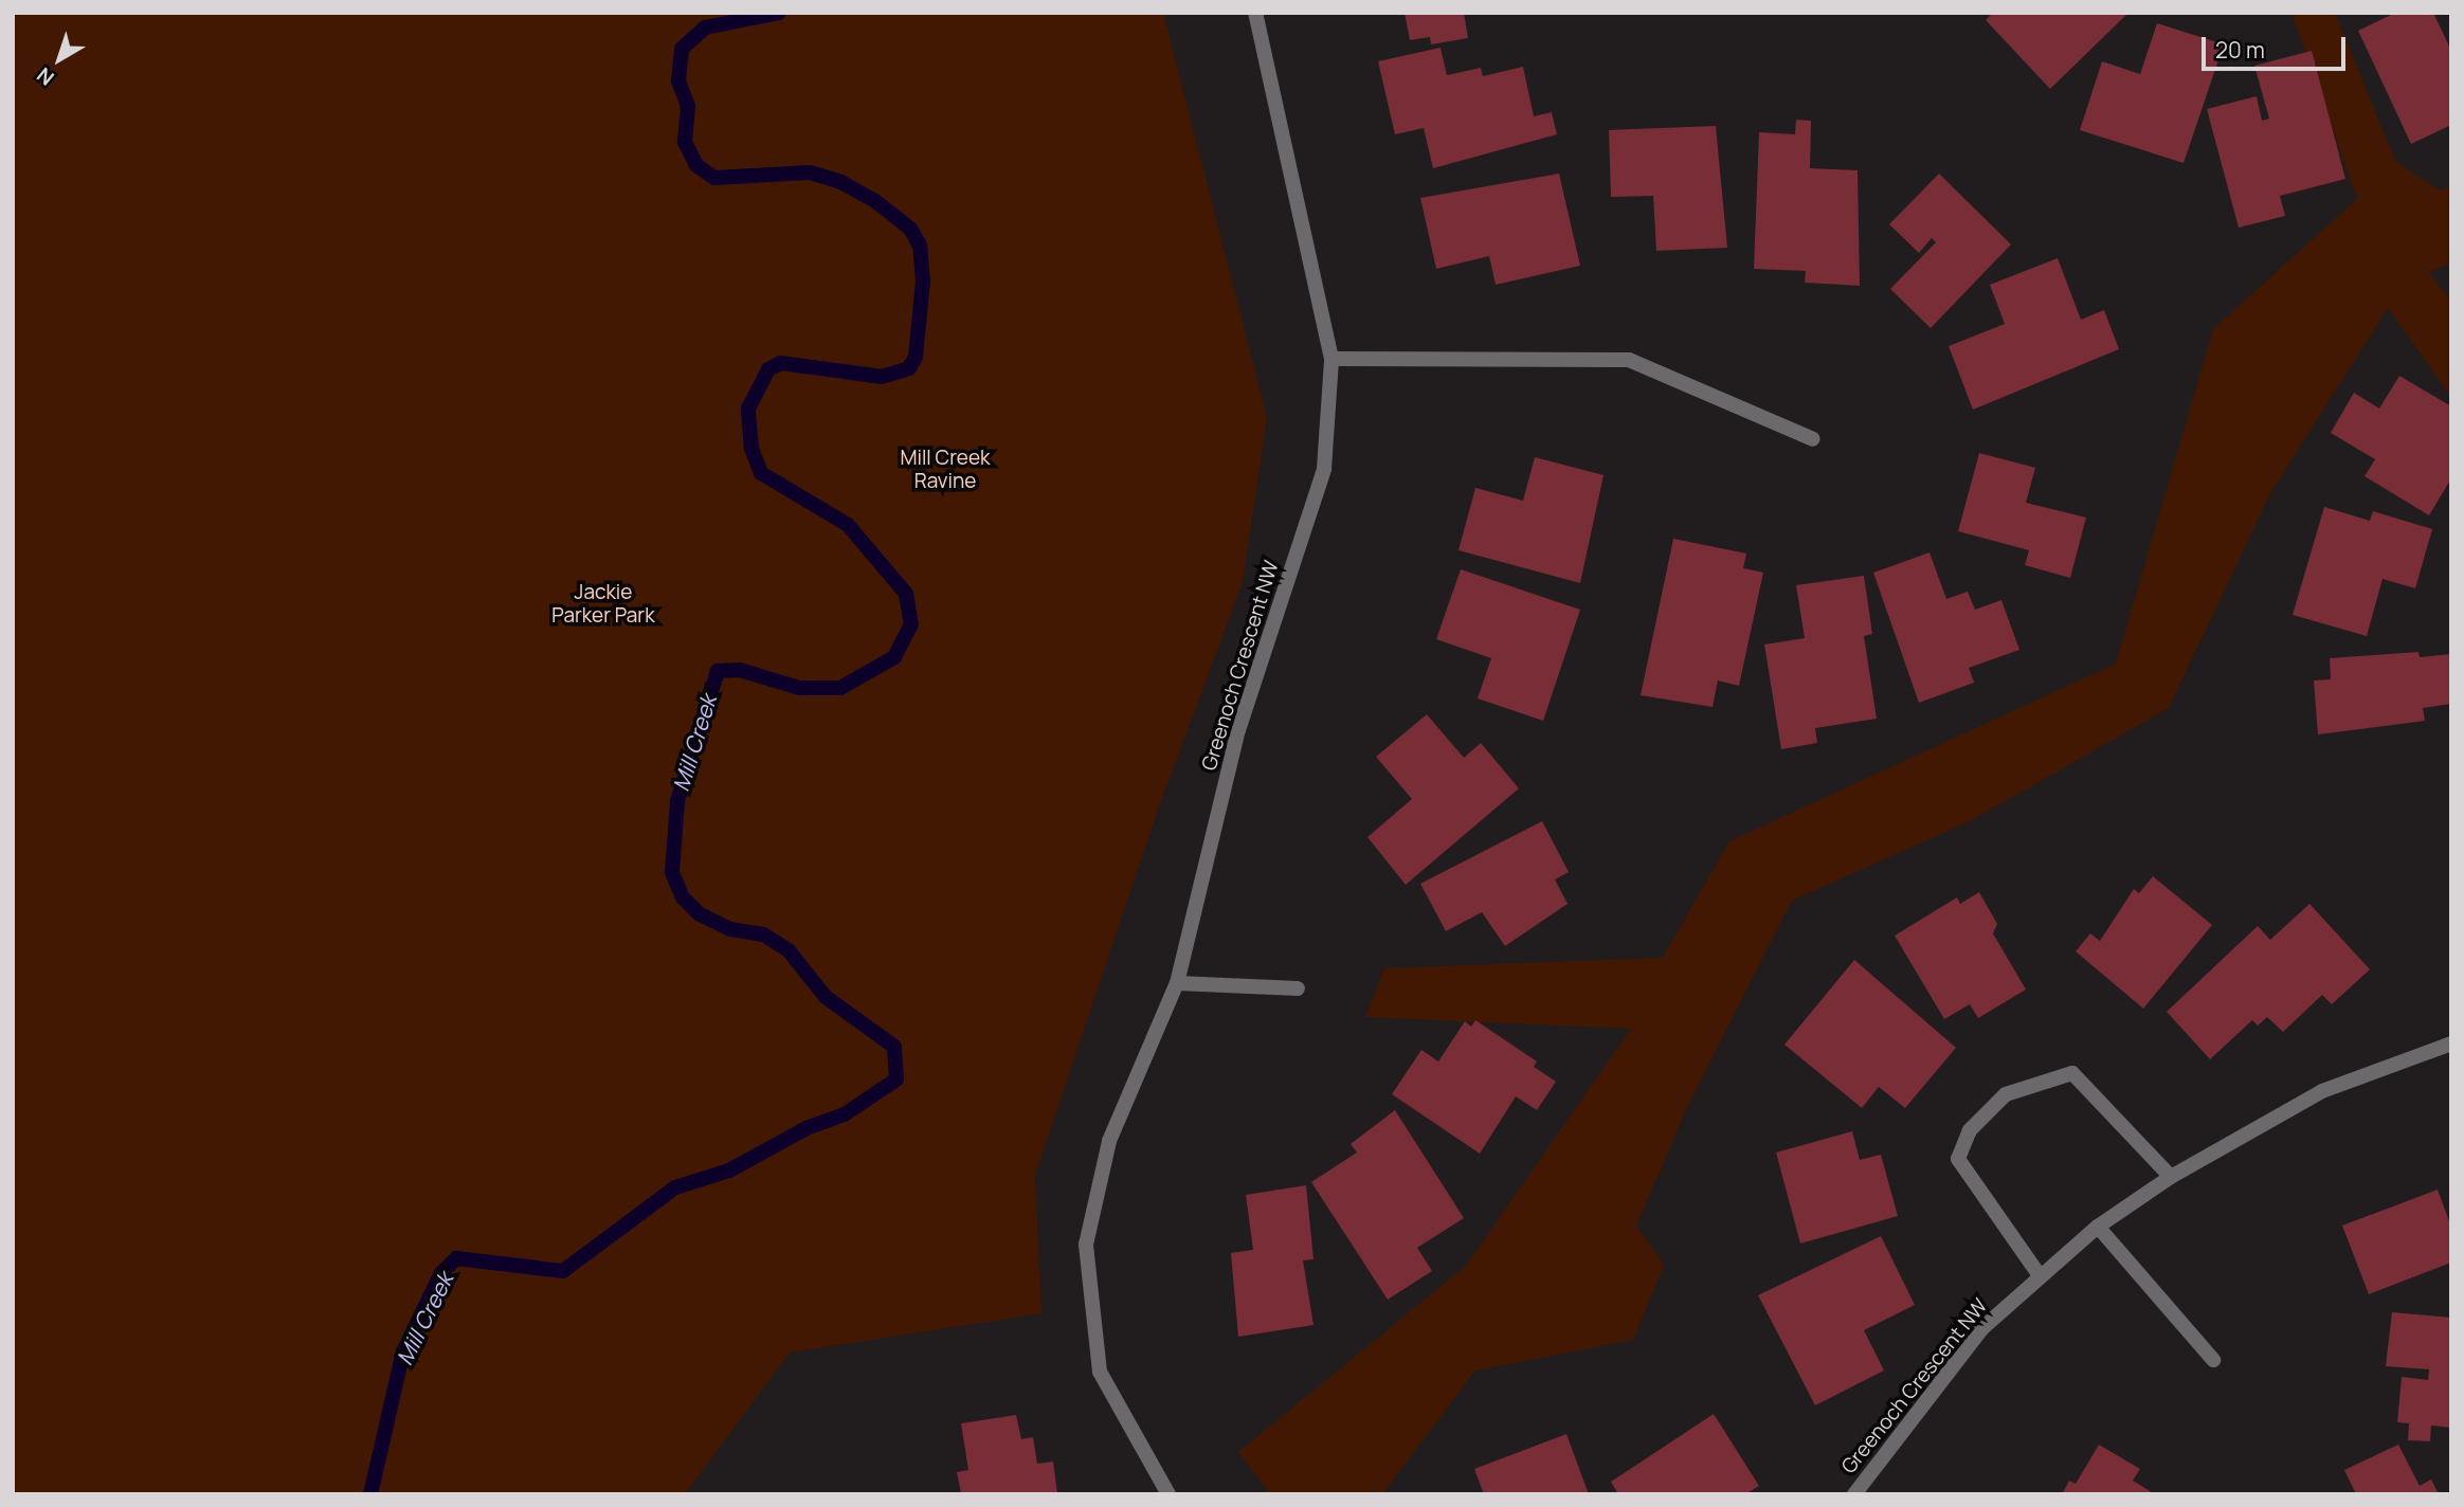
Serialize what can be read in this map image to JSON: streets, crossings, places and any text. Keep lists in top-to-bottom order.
{
  "streets": {
    "street": ["Greenoch Crescent NW"]
  },
  "water": ["Mill Creek"],
  "parks": ["Mill Creek Ravine", "Jackie Parker Park"],
  "scale_bar": "20 m",
  "north": "bottom left"
}
